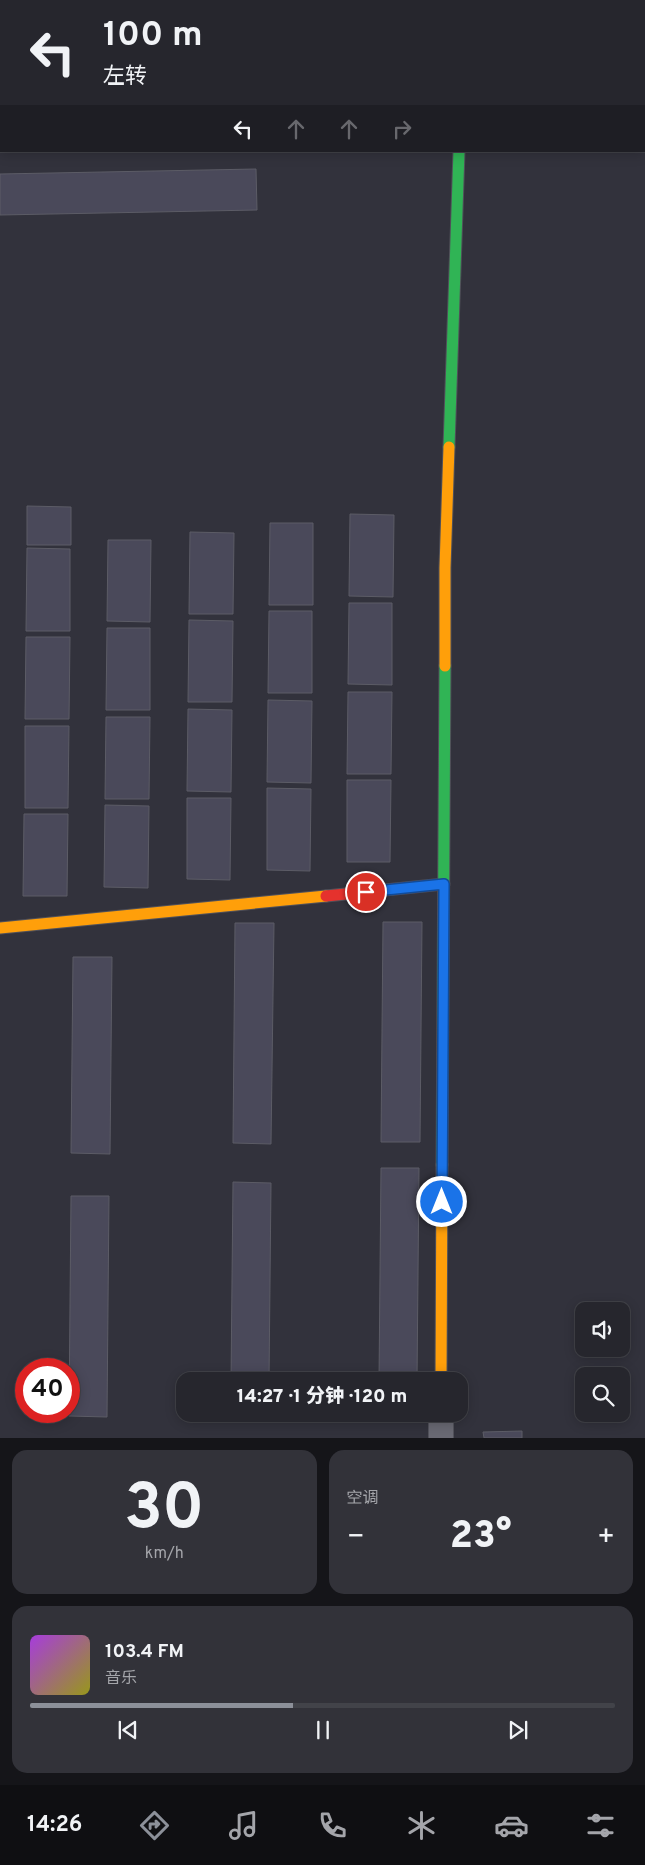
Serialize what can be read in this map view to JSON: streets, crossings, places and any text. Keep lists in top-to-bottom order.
{
  "page": {
    "turn": ["100 m", "左转"],
    "limit": "40",
    "trip": "14:27 · 1 分钟 · 120 m",
    "tile": [
      ["30", "km/h"],
      "空调"
    ],
    "heat": ["−", "23°", "+"],
    "song": ["103.4 FM", "音乐"],
    "tabs": "14:26"
  }
}
